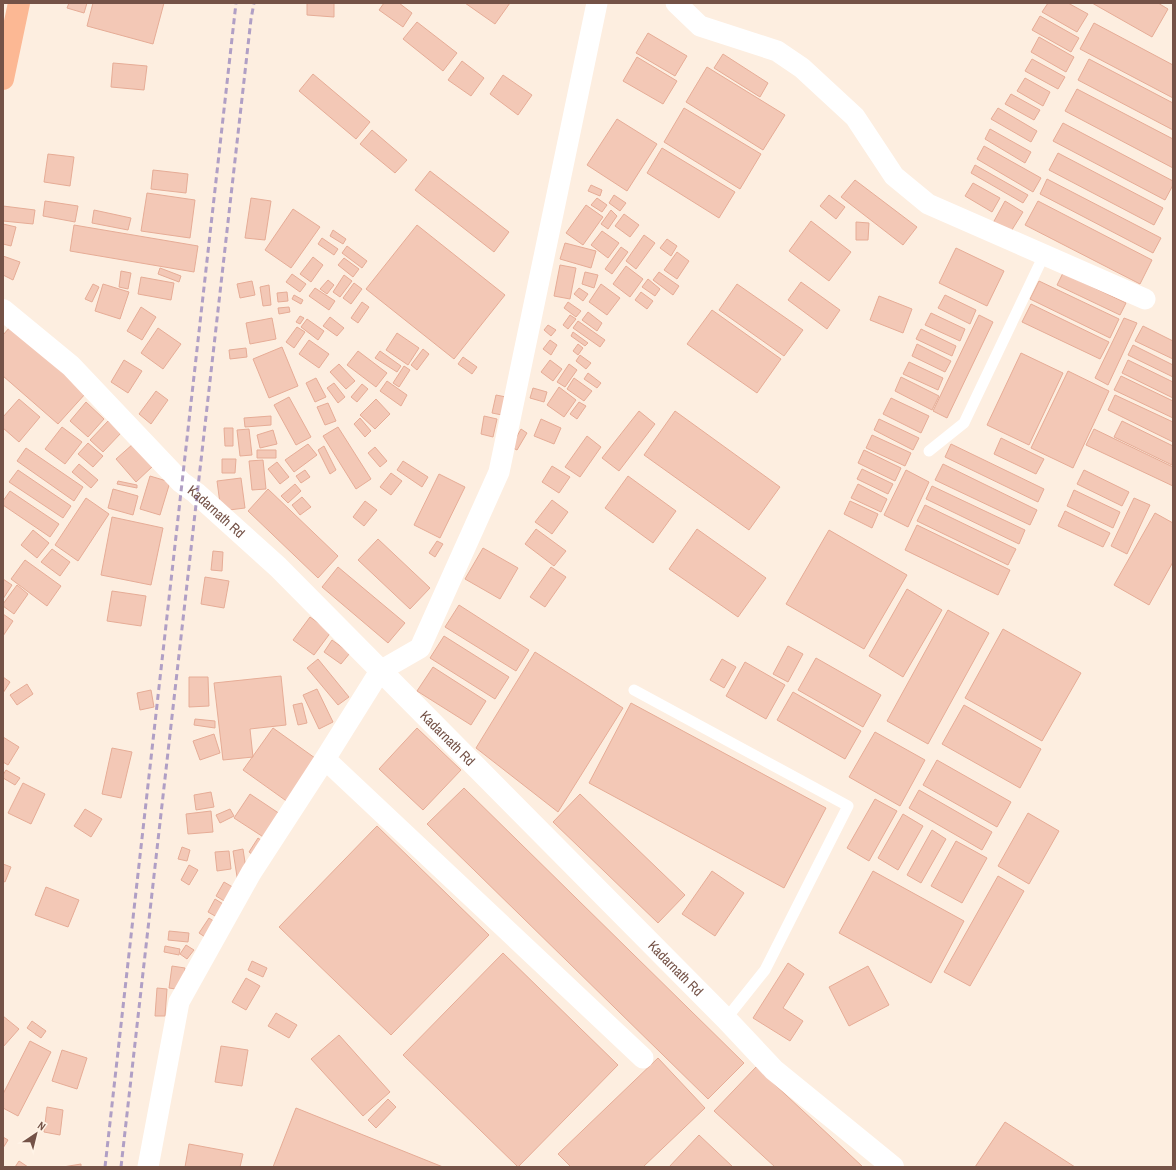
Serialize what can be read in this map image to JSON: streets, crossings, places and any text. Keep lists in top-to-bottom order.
{
  "streets": {
    "main road": ["Kadarnath Rd"]
  },
  "north": "top right"
}
